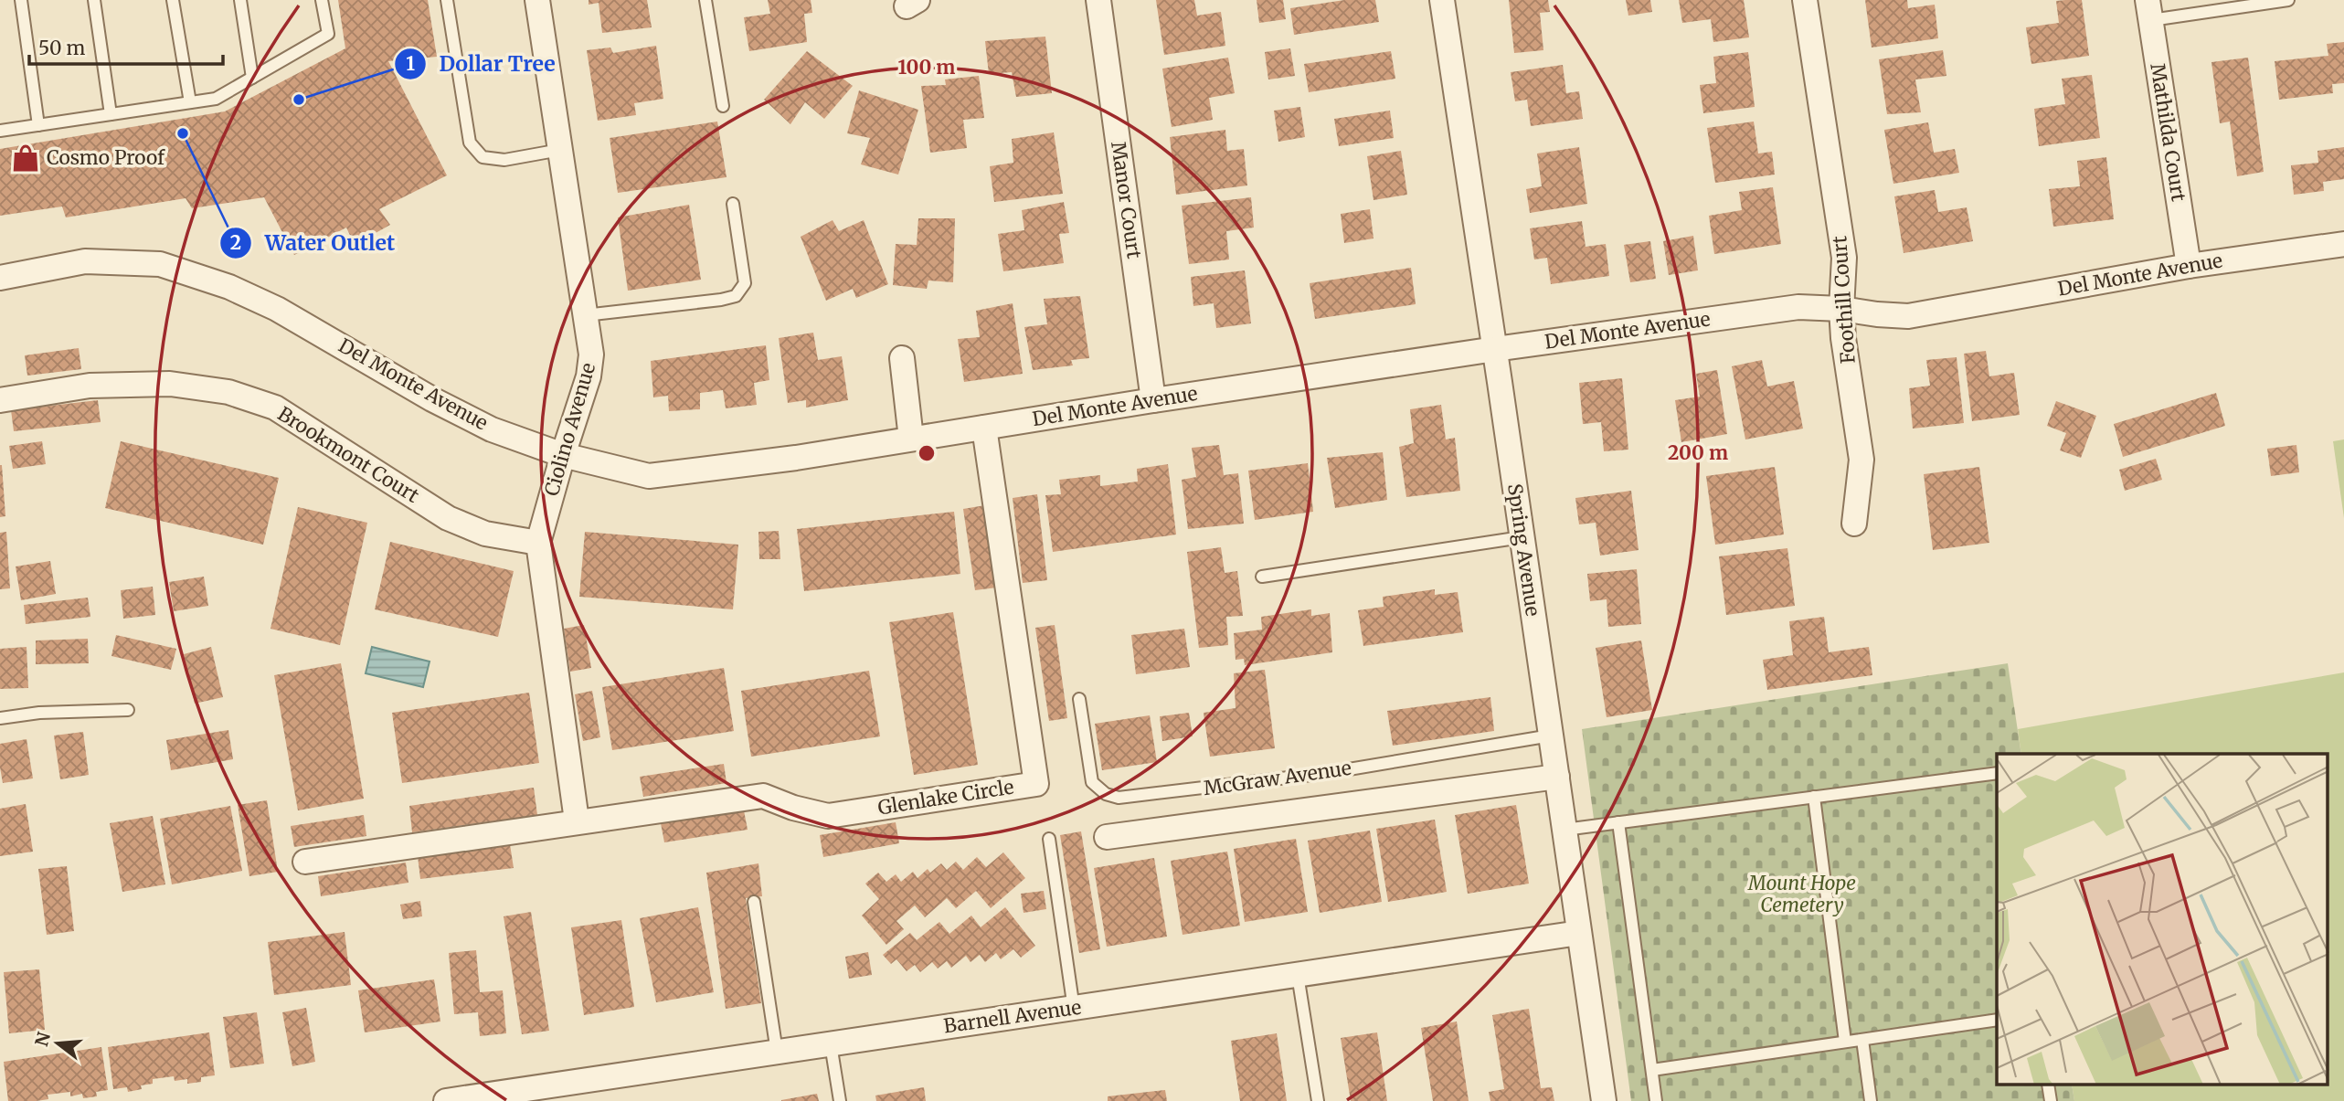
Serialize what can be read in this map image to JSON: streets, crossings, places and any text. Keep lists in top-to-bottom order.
{
  "streets": {
    "street": [
      "Mathilda Court",
      "Manor Court",
      "Del Monte Avenue",
      "Foothill Court",
      "Ciolino Avenue",
      "Brookmont Court",
      "Spring Avenue",
      "McGraw Avenue",
      "Glenlake Circle",
      "Barnell Avenue"
    ]
  },
  "crossings": [
    ["Mathilda Court", "Del Monte Avenue"],
    ["Manor Court", "Del Monte Avenue"],
    ["Del Monte Avenue", "Foothill Court"],
    ["Del Monte Avenue", "Ciolino Avenue"],
    ["Del Monte Avenue", "Spring Avenue"],
    ["Del Monte Avenue", "Glenlake Circle"],
    ["Ciolino Avenue", "Brookmont Court"],
    ["Ciolino Avenue", "Glenlake Circle"],
    ["Spring Avenue", "McGraw Avenue"],
    ["Spring Avenue", "Barnell Avenue"]
  ],
  "parks": ["Mount Hope Cemetery"],
  "places": {
    "other": ["Dollar Tree", "Water Outlet"],
    "shop": ["Cosmo Proof"]
  },
  "scale_bar": "50 m",
  "north": "left",
  "rings": ["100 m", "200 m"]
}
